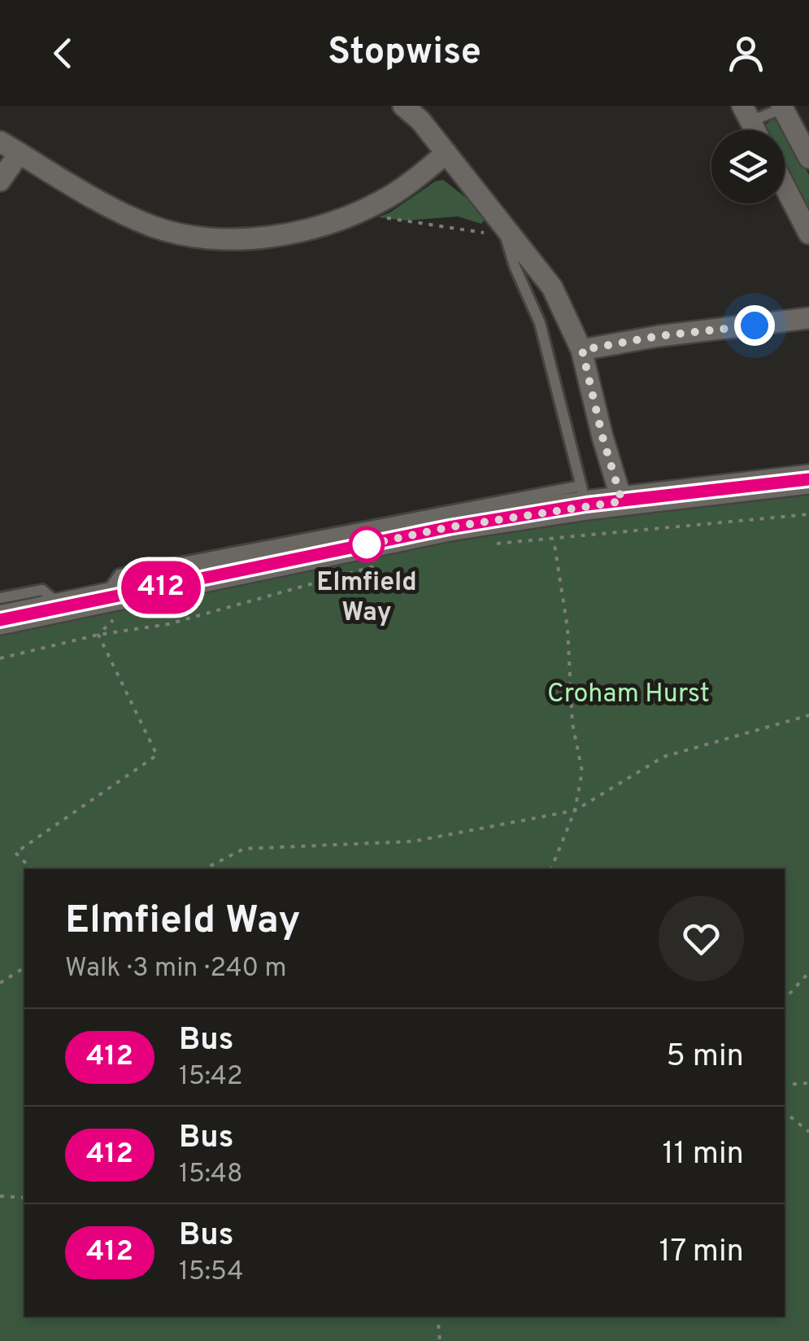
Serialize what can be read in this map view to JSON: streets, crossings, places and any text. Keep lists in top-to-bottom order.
{
  "parks": ["Croham Hurst"],
  "places": ["Elmfield Way"],
  "lines": ["bus line 412"],
  "page": {
    "header": "Stopwise",
    "on_map": "412",
    "heading": ["Elmfield Way", "Walk · 3 min · 240 m"],
    "list": [
      {
        "mark": "412",
        "name": "Bus",
        "note": "15:42",
        "value": "5 min"
      },
      {
        "mark": "412",
        "name": "Bus",
        "note": "15:48",
        "value": "11 min"
      },
      {
        "mark": "412",
        "name": "Bus",
        "note": "15:54",
        "value": "17 min"
      }
    ]
  }
}
